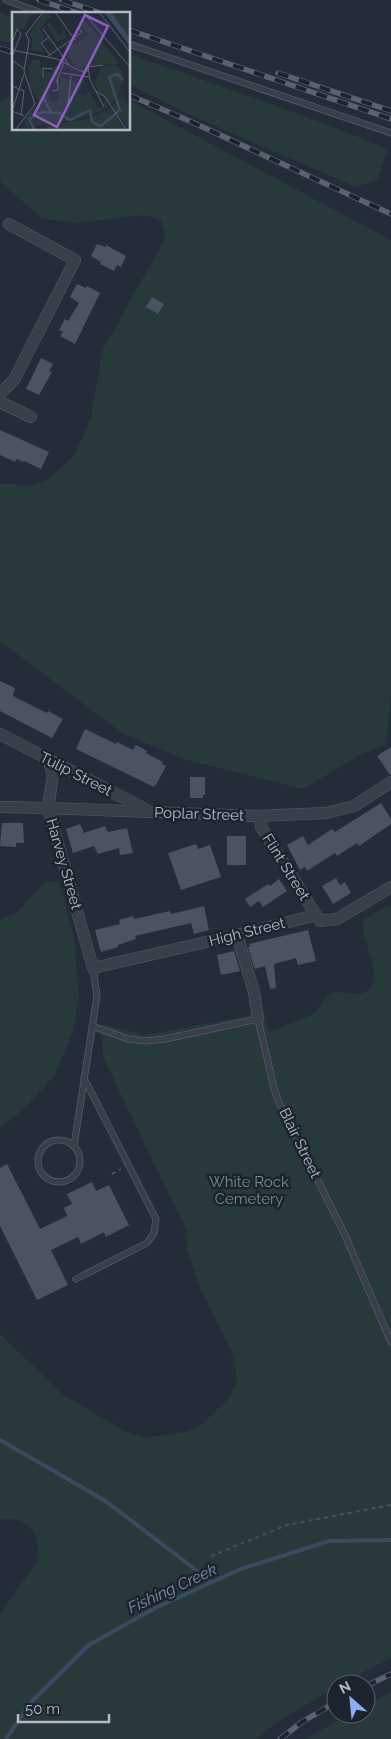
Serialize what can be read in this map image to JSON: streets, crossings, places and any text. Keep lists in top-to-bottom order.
{
  "streets": {
    "street": [
      "Tulip Street",
      "Poplar Street",
      "Harvey Street",
      "Flint Street",
      "High Street",
      "Blair Street"
    ]
  },
  "crossings": [
    ["Tulip Street", "Poplar Street"],
    ["Tulip Street", "Harvey Street"],
    ["Poplar Street", "Harvey Street"],
    ["Poplar Street", "Flint Street"],
    ["Harvey Street", "High Street"],
    ["Flint Street", "High Street"],
    ["High Street", "Blair Street"]
  ],
  "water": ["Fishing Creek"],
  "parks": ["White Rock Cemetery"],
  "scale_bar": "50 m",
  "north": "top left"
}
